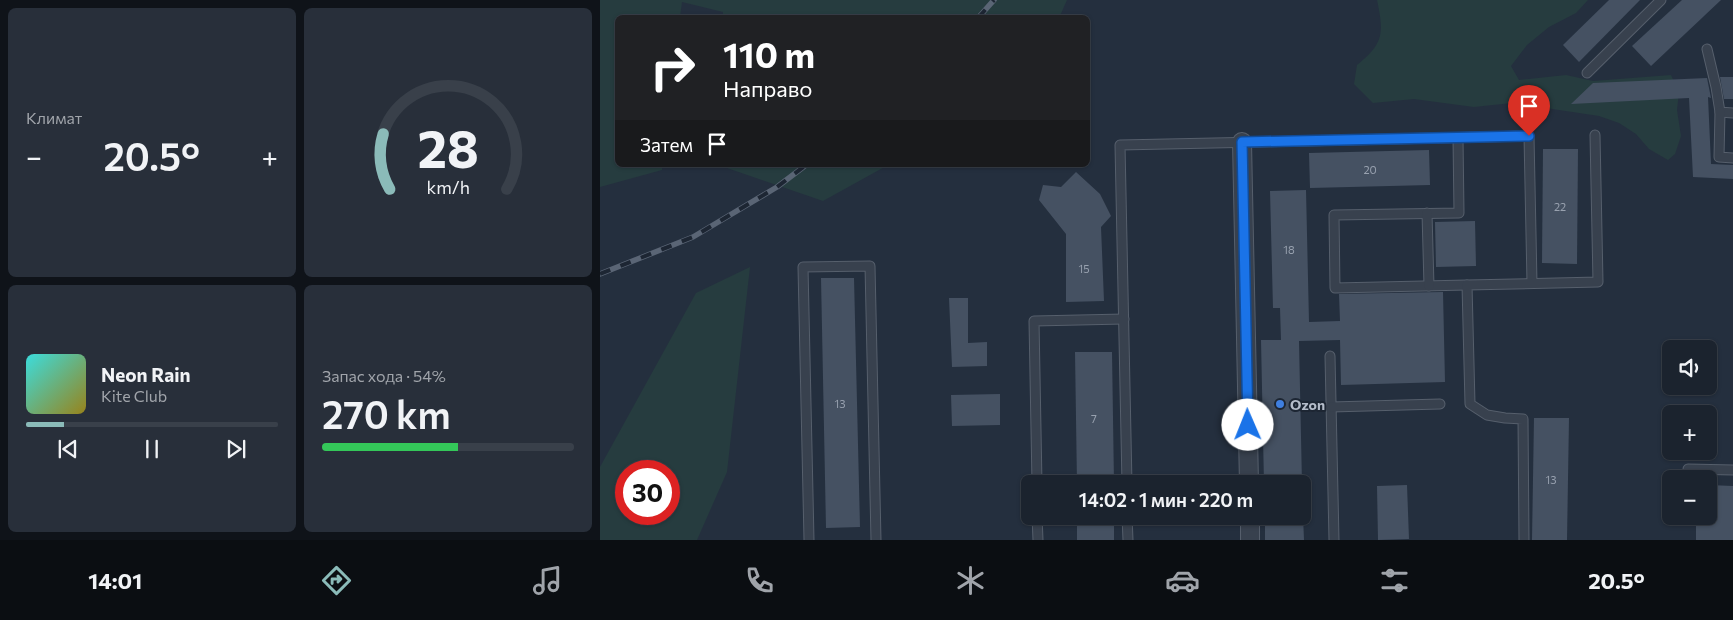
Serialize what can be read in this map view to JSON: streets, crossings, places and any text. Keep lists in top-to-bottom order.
{
  "places": ["Ozon"],
  "house_numbers": [
    "20",
    "22",
    "18",
    "15",
    "13",
    "7",
    "13"
  ],
  "page": {
    "tile": [
      "Климат",
      ["Запас хода · 54%", "270 km"]
    ],
    "turn": ["110 m", "Направо"],
    "then": "Затем",
    "heat": ["−", "20.5°", "+"],
    "map_buttons": ["+", "−"],
    "song": ["Neon Rain", "Kite Club"],
    "limit": "30",
    "trip": "14:02 · 1 мин · 220 m",
    "tabs": ["14:01", "20.5°"],
    "gauge": ["28", "km/h"]
  }
}
